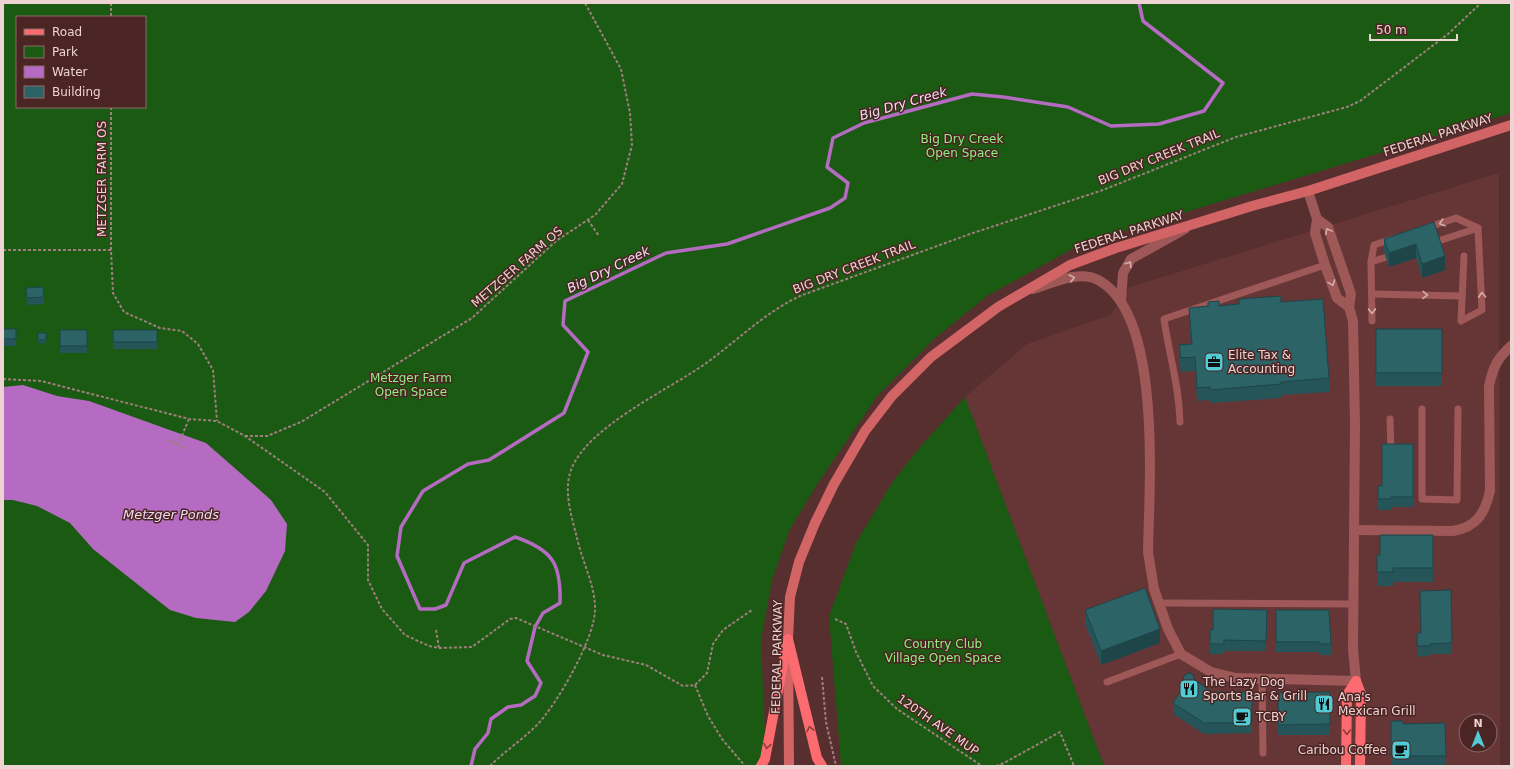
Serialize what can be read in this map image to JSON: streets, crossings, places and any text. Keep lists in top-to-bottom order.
{
  "streets": {
    "main road": ["FEDERAL PARKWAY"],
    "path": ["BIG DRY CREEK TRAIL", "METZGER FARM OS", "120TH AVE MUP"]
  },
  "crossings": [
    ["BIG DRY CREEK TRAIL", "METZGER FARM OS"]
  ],
  "water": ["Big Dry Creek", "Metzger Ponds"],
  "parks": ["Big Dry Creek Open Space", "Metzger Farm Open Space", "Country Club Village Open Space"],
  "places": {
    "office": ["Elite Tax & Accounting"],
    "restaurant": ["The Lazy Dog Sports Bar & Grill", "Ana's Mexican Grill"],
    "cafe": ["TCBY", "Caribou Coffee"]
  },
  "legend": [
    "Road",
    "Park",
    "Water",
    "Building"
  ],
  "scale_bar": "50 m",
  "north": "top"
}
